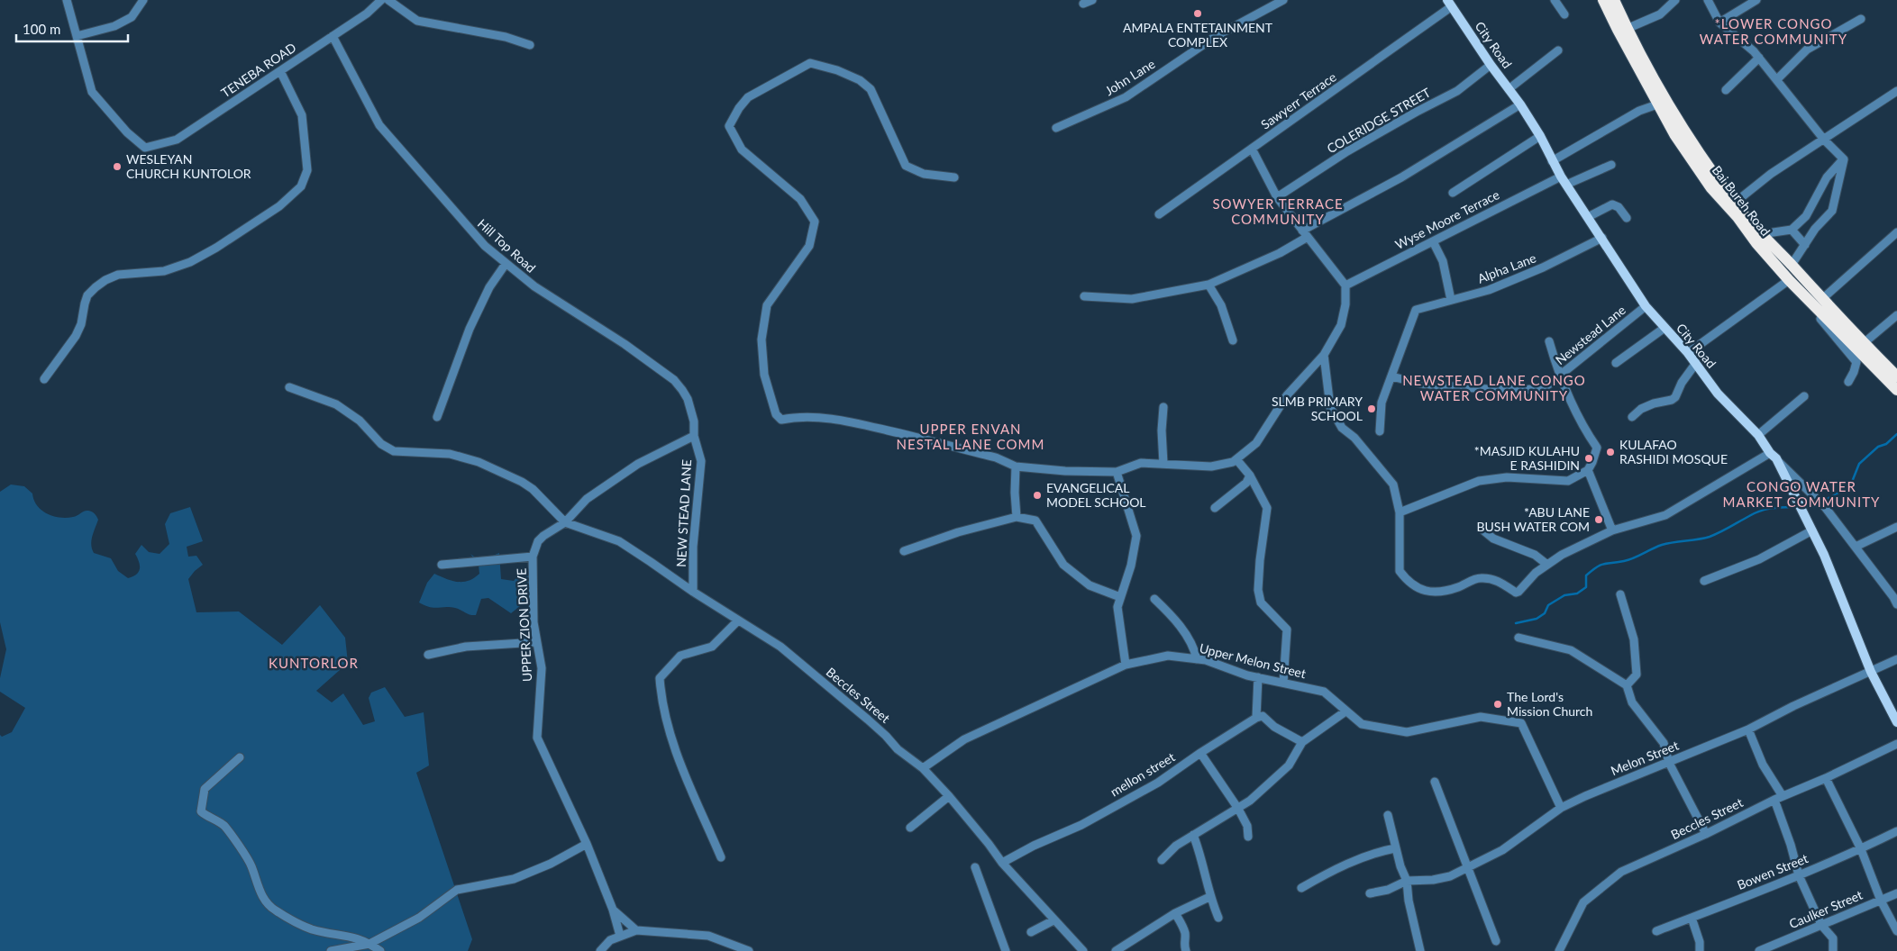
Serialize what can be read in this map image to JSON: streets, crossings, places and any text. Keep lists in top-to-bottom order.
{
  "streets": {
    "highway": ["Bai Bureh Road"],
    "main road": ["City Road"],
    "street": [
      "TENEBA ROAD",
      "John Lane",
      "Sawyerr Terrace",
      "COLERIDGE STREET",
      "Wyse Moore Terrace",
      "Hill Top Road",
      "Alpha Lane",
      "Newstead Lane",
      "NEW STEAD LANE",
      "UPPER ZION DRIVE",
      "Upper Melon Street",
      "Beccles Street",
      "Melon Street",
      "mellon street",
      "Bowen Street",
      "Caulker Street"
    ]
  },
  "crossings": [
    ["City Road", "Sawyerr Terrace"],
    ["City Road", "COLERIDGE STREET"],
    ["City Road", "Wyse Moore Terrace"],
    ["City Road", "Alpha Lane"],
    ["City Road", "Newstead Lane"],
    ["City Road", "Melon Street"],
    ["TENEBA ROAD", "Hill Top Road"],
    ["Hill Top Road", "NEW STEAD LANE"],
    ["Hill Top Road", "UPPER ZION DRIVE"],
    ["Alpha Lane", "Newstead Lane"],
    ["NEW STEAD LANE", "UPPER ZION DRIVE"],
    ["NEW STEAD LANE", "Beccles Street"],
    ["UPPER ZION DRIVE", "Beccles Street"],
    ["Upper Melon Street", "Beccles Street"],
    ["Upper Melon Street", "Melon Street"],
    ["Beccles Street", "mellon street"]
  ],
  "districts": [
    "*LOWER CONGO WATER COMMUNITY",
    "SOWYER TERRACE COMMUNITY",
    "NEWSTEAD LANE CONGO WATER COMMUNITY",
    "UPPER ENVAN NESTAL LANE COMM",
    "CONGO WATER MARKET COMMUNITY",
    "KUNTORLOR"
  ],
  "places": [
    "AMPALA ENTETAINMENT COMPLEX",
    "WESLEYAN CHURCH KUNTOLOR",
    "SLMB PRIMARY SCHOOL",
    "KULAFAO RASHIDI MOSQUE",
    "*MASJID KULAHU E RASHIDIN",
    "EVANGELICAL MODEL SCHOOL",
    "*ABU LANE BUSH WATER COM",
    "The Lord's Mission Church"
  ],
  "scale_bar": "100 m"
}
